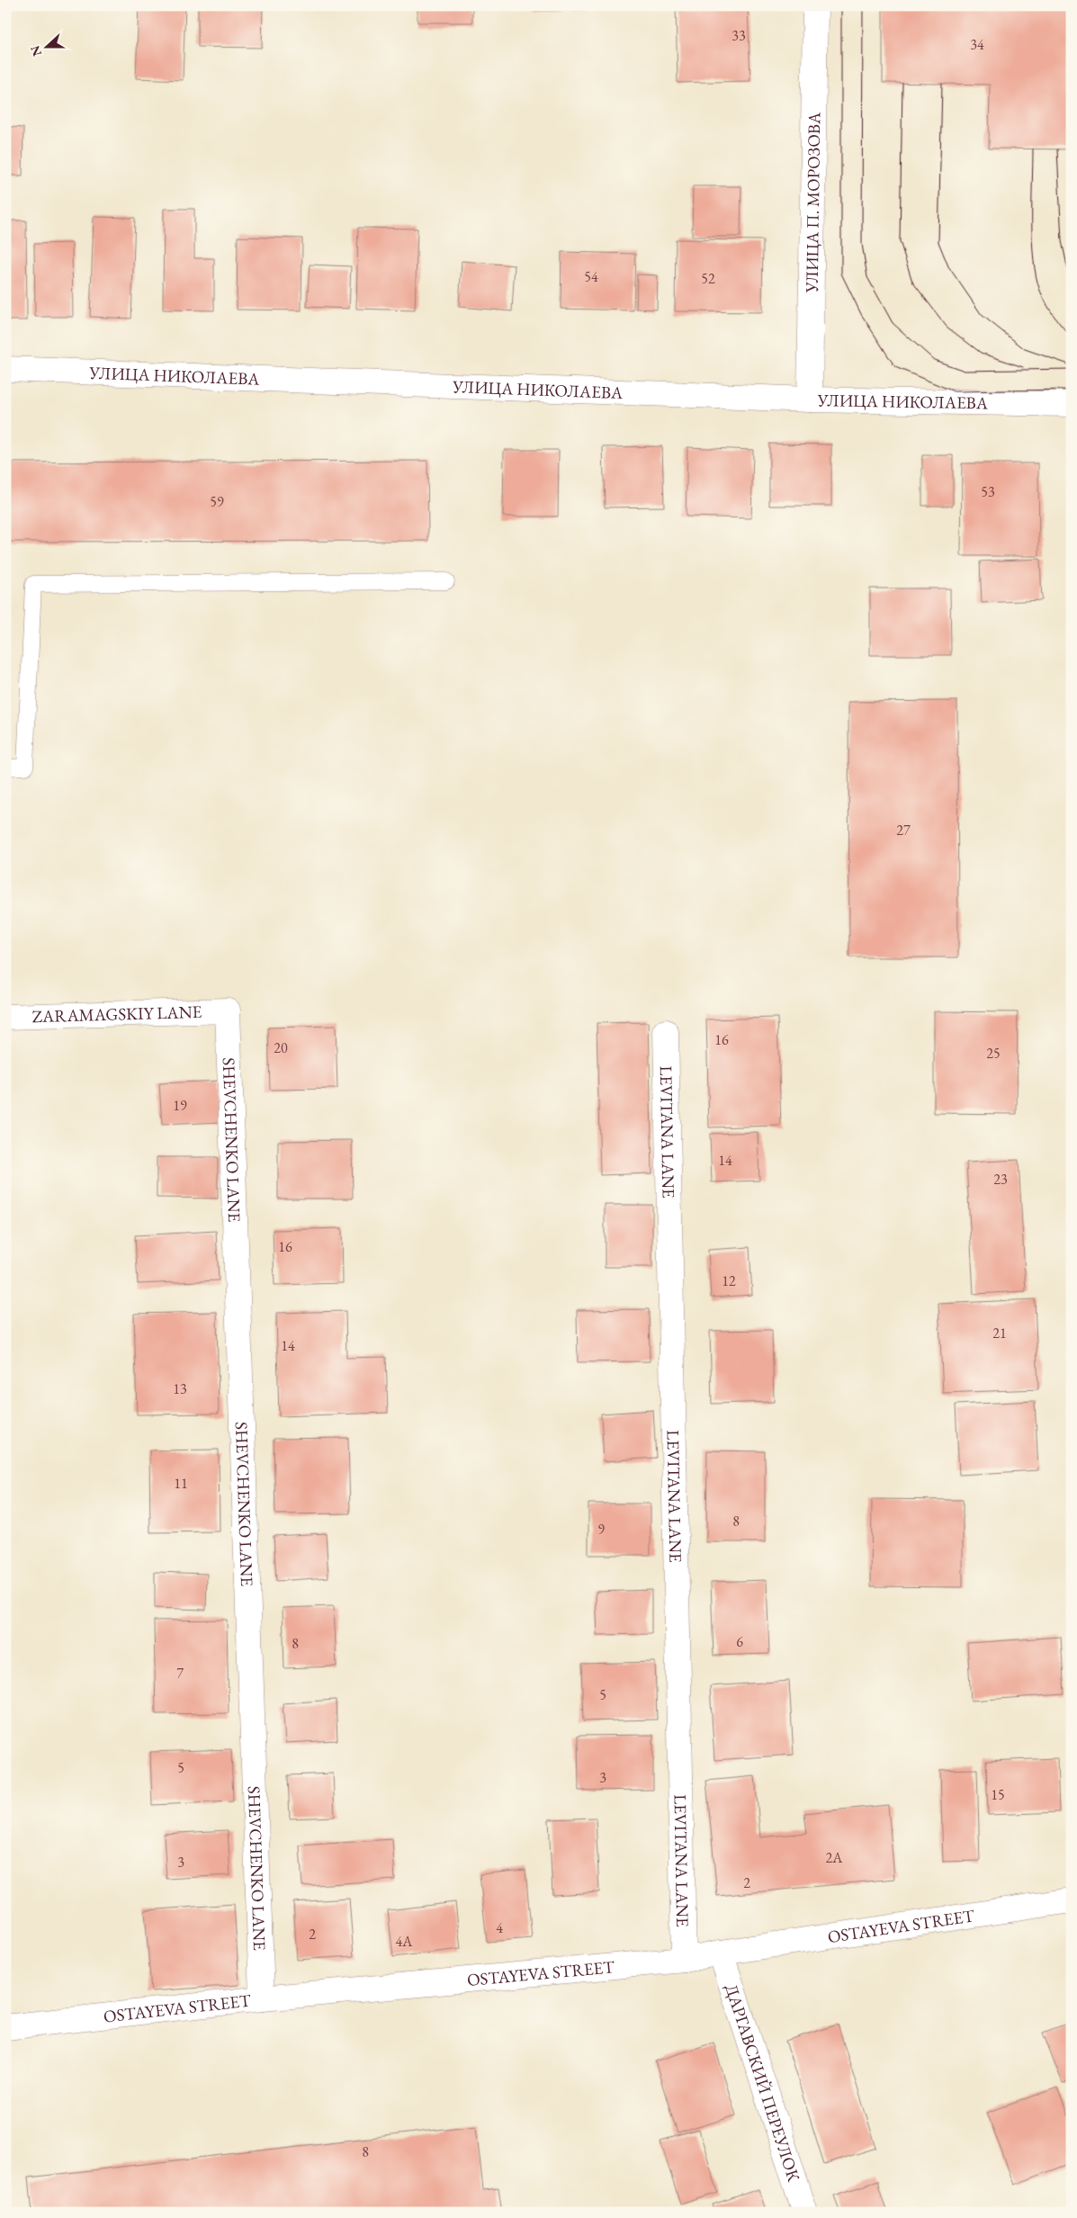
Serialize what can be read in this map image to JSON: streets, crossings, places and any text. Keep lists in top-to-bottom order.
{
  "streets": {
    "street": [
      "УЛИЦА П. МОРОЗОВА",
      "УЛИЦА НИКОЛАЕВА",
      "ZARAMAGSKIY LANE",
      "LEVITANA LANE",
      "SHEVCHENKO LANE",
      "OSTAYEVA STREET",
      "ДАРГАВСКИЙ ПЕРЕУЛОК"
    ]
  },
  "crossings": [
    ["УЛИЦА П. МОРОЗОВА", "УЛИЦА НИКОЛАЕВА"],
    ["ZARAMAGSKIY LANE", "SHEVCHENKO LANE"],
    ["LEVITANA LANE", "OSTAYEVA STREET"],
    ["SHEVCHENKO LANE", "OSTAYEVA STREET"],
    ["OSTAYEVA STREET", "ДАРГАВСКИЙ ПЕРЕУЛОК"]
  ],
  "house_numbers": [
    "33",
    "34",
    "54",
    "52",
    "53",
    "59",
    "27",
    "16",
    "20",
    "25",
    "19",
    "14",
    "23",
    "16",
    "12",
    "21",
    "14",
    "13",
    "11",
    "8",
    "9",
    "6",
    "8",
    "7",
    "5",
    "5",
    "3",
    "15",
    "2А",
    "3",
    "2",
    "4",
    "2",
    "4А",
    "8"
  ],
  "north": "left"
}
